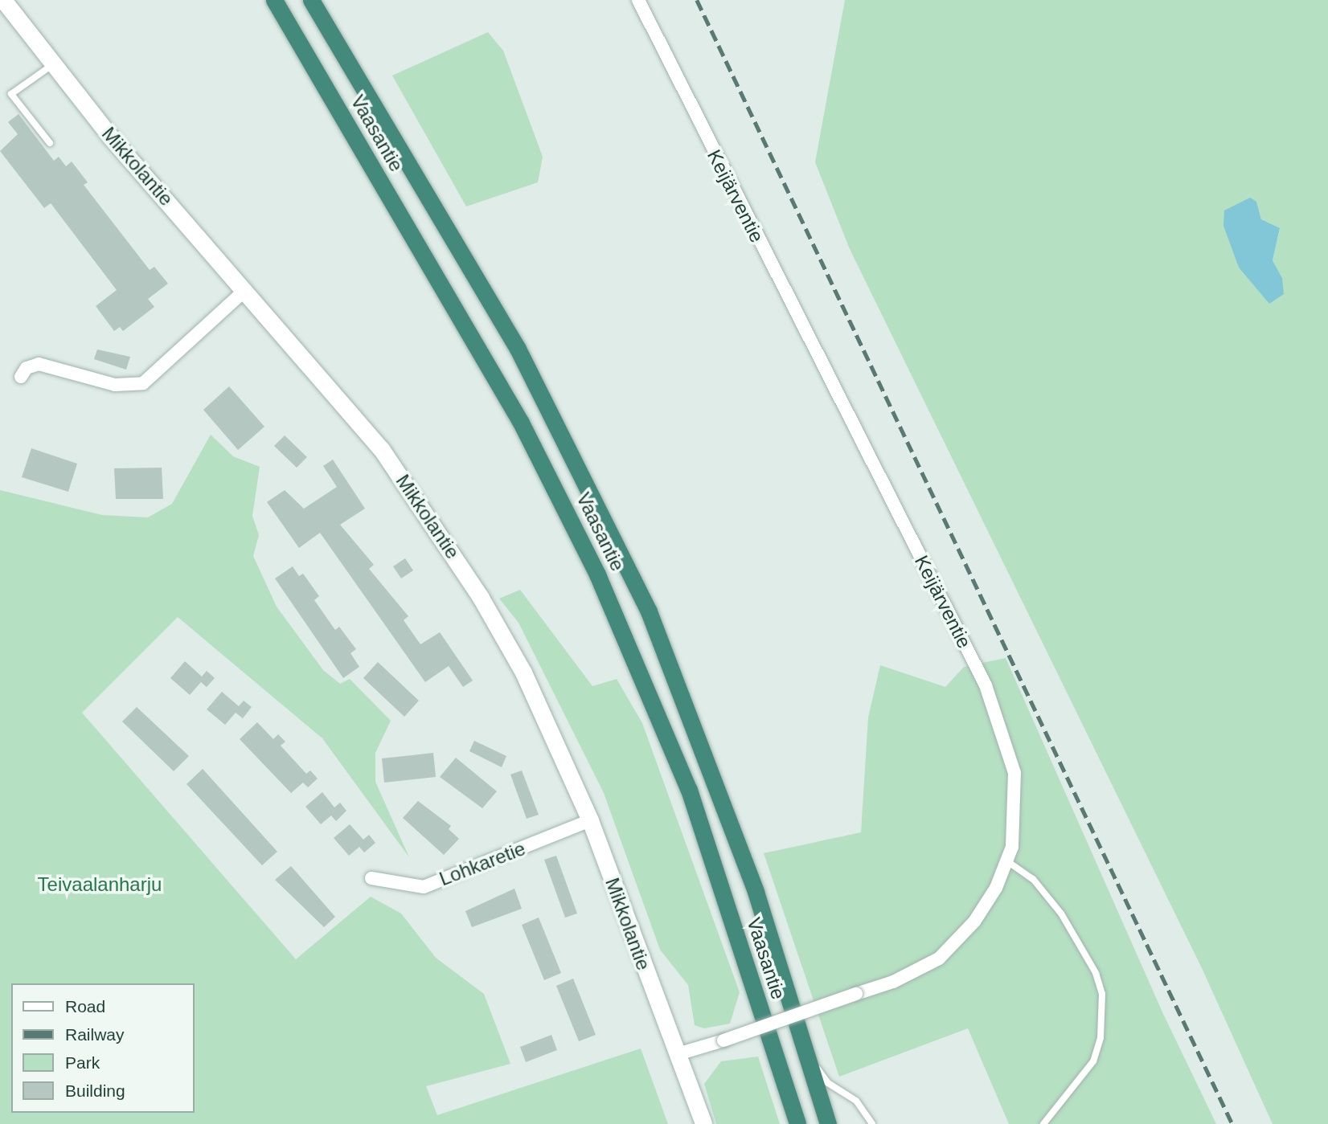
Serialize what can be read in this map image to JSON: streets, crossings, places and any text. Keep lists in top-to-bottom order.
{
  "streets": {
    "highway": ["Vaasantie"],
    "main road": ["Mikkolantie"],
    "street": ["Keijärventie", "Lohkaretie"]
  },
  "crossings": [
    ["Mikkolantie", "Keijärventie"],
    ["Mikkolantie", "Lohkaretie"]
  ],
  "parks": ["Teivaalanharju"],
  "legend": [
    "Road",
    "Railway",
    "Park",
    "Building"
  ]
}
